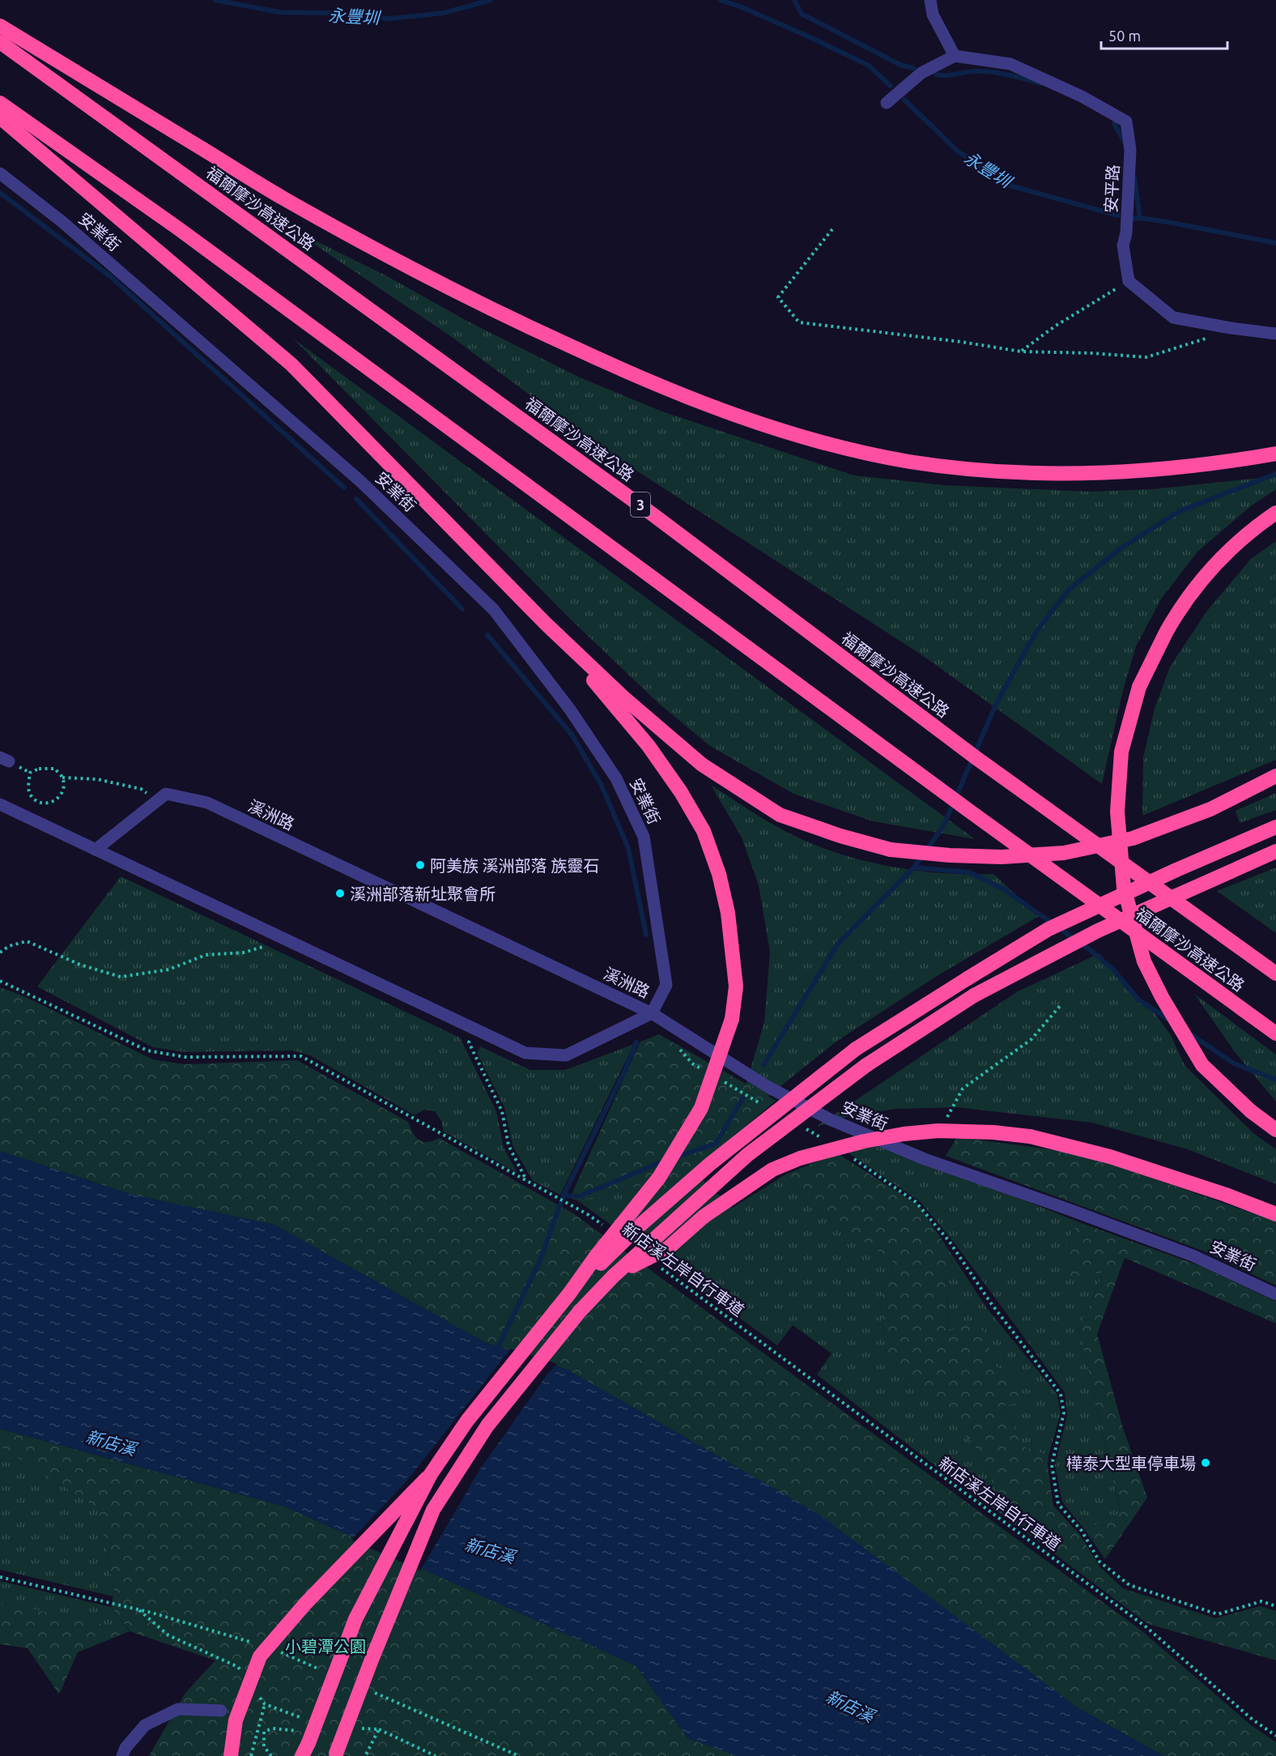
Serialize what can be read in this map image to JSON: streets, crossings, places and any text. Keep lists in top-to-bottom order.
{
  "streets": {
    "highway": ["福爾摩沙高速公路", "3"],
    "street": ["安平路", "安業街", "溪洲路"],
    "path": ["新店溪左岸自行車道"]
  },
  "crossings": [
    ["安業街", "溪洲路"]
  ],
  "water": ["永豐圳", "新店溪"],
  "parks": ["小碧潭公園"],
  "places": ["阿美族 溪洲部落 族靈石", "溪洲部落新址聚會所", "樺泰大型車停車場"],
  "scale_bar": "50 m"
}
